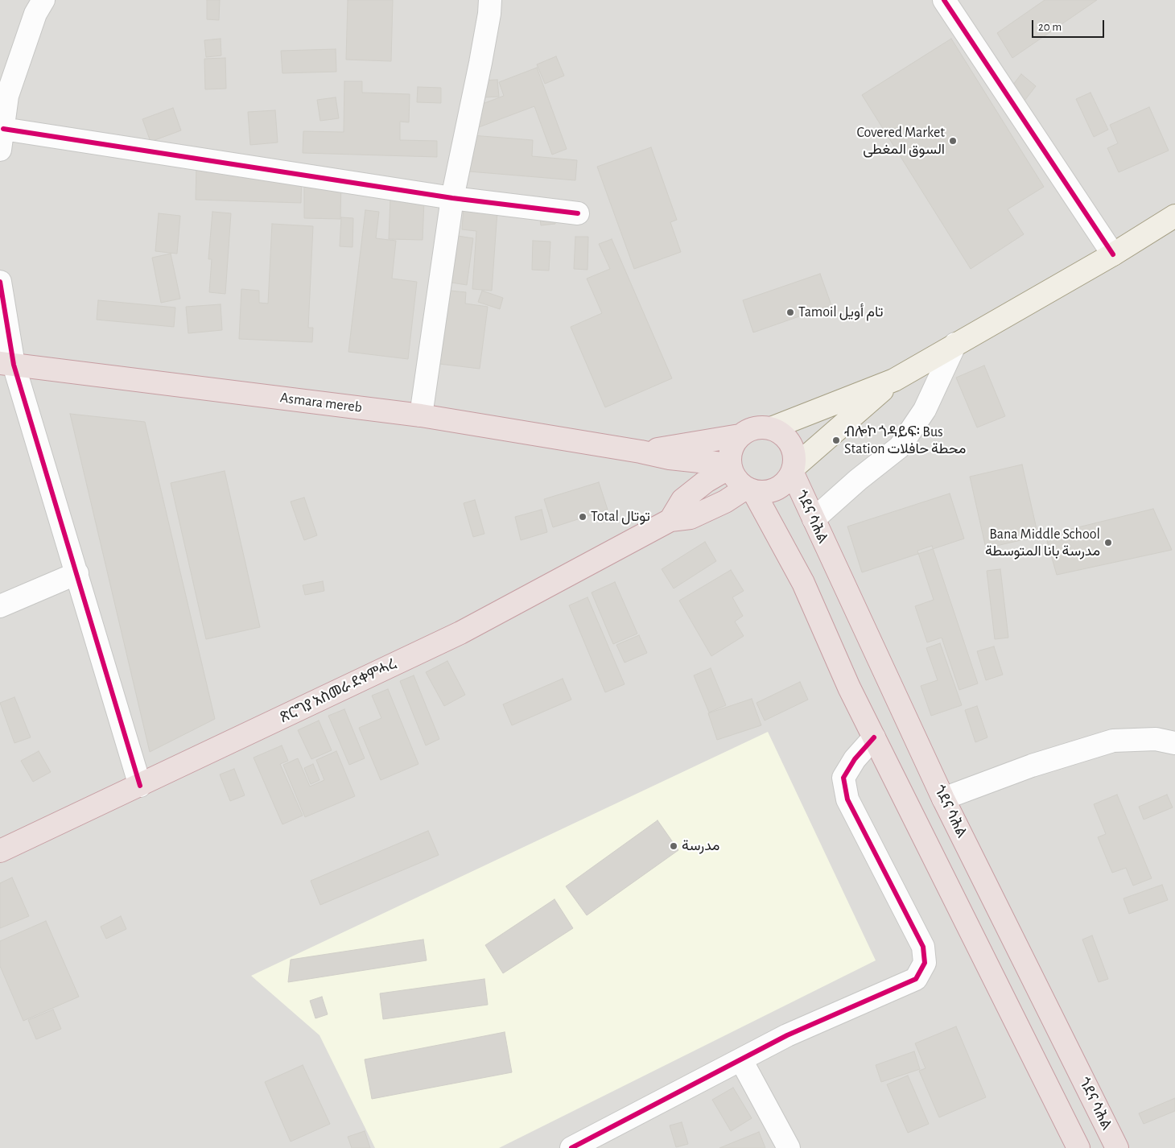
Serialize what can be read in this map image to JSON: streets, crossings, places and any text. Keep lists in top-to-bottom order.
{
  "streets": {
    "highway": ["Asmara mereb", "ጎደና ሳሕል", "ጽርግያ አስመራ ደቀምሓረ"]
  },
  "places": [
    "Covered Market السوق المغطى",
    "Tamoil تام أويل",
    "ብሎኮ ጎዳይፍ፡ Bus Station محطة حافلات",
    "Total توتال",
    "Bana Middle School مدرسة بانا المتوسطة",
    "مدرسة"
  ],
  "scale_bar": "20 m"
}
